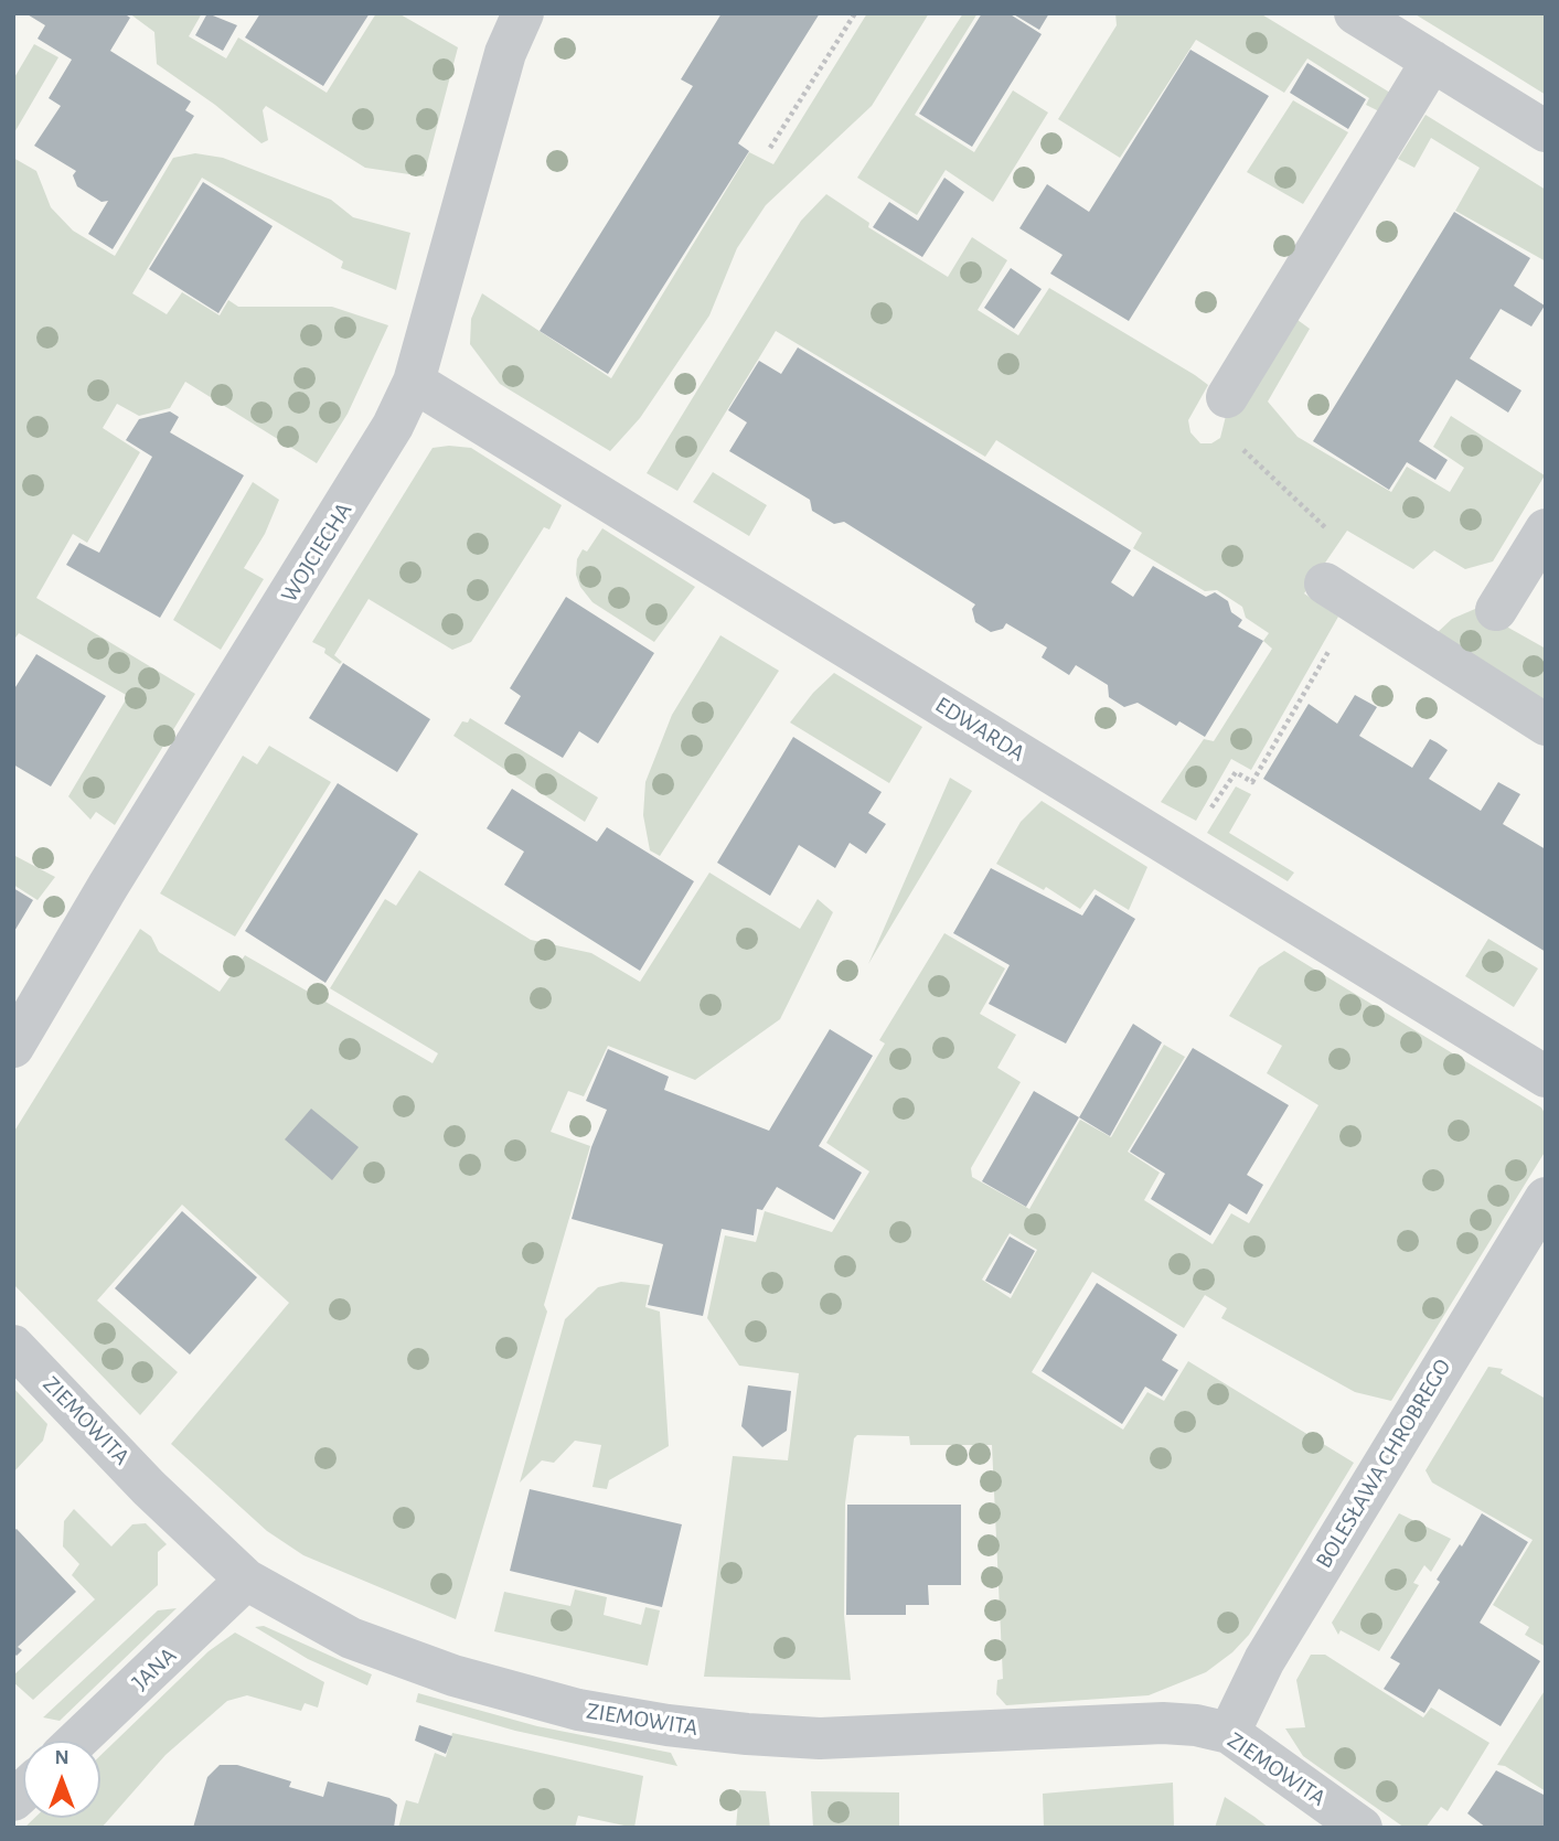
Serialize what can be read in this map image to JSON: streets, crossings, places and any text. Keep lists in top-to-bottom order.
{
  "streets": {
    "street": [
      "WOJCIECHA",
      "EDWARDA",
      "ZIEMOWITA",
      "BOLESŁAWA CHROBREGO",
      "JANA"
    ]
  },
  "crossings": [
    ["WOJCIECHA", "EDWARDA"],
    ["ZIEMOWITA", "BOLESŁAWA CHROBREGO"],
    ["ZIEMOWITA", "JANA"]
  ],
  "north": "top"
}
